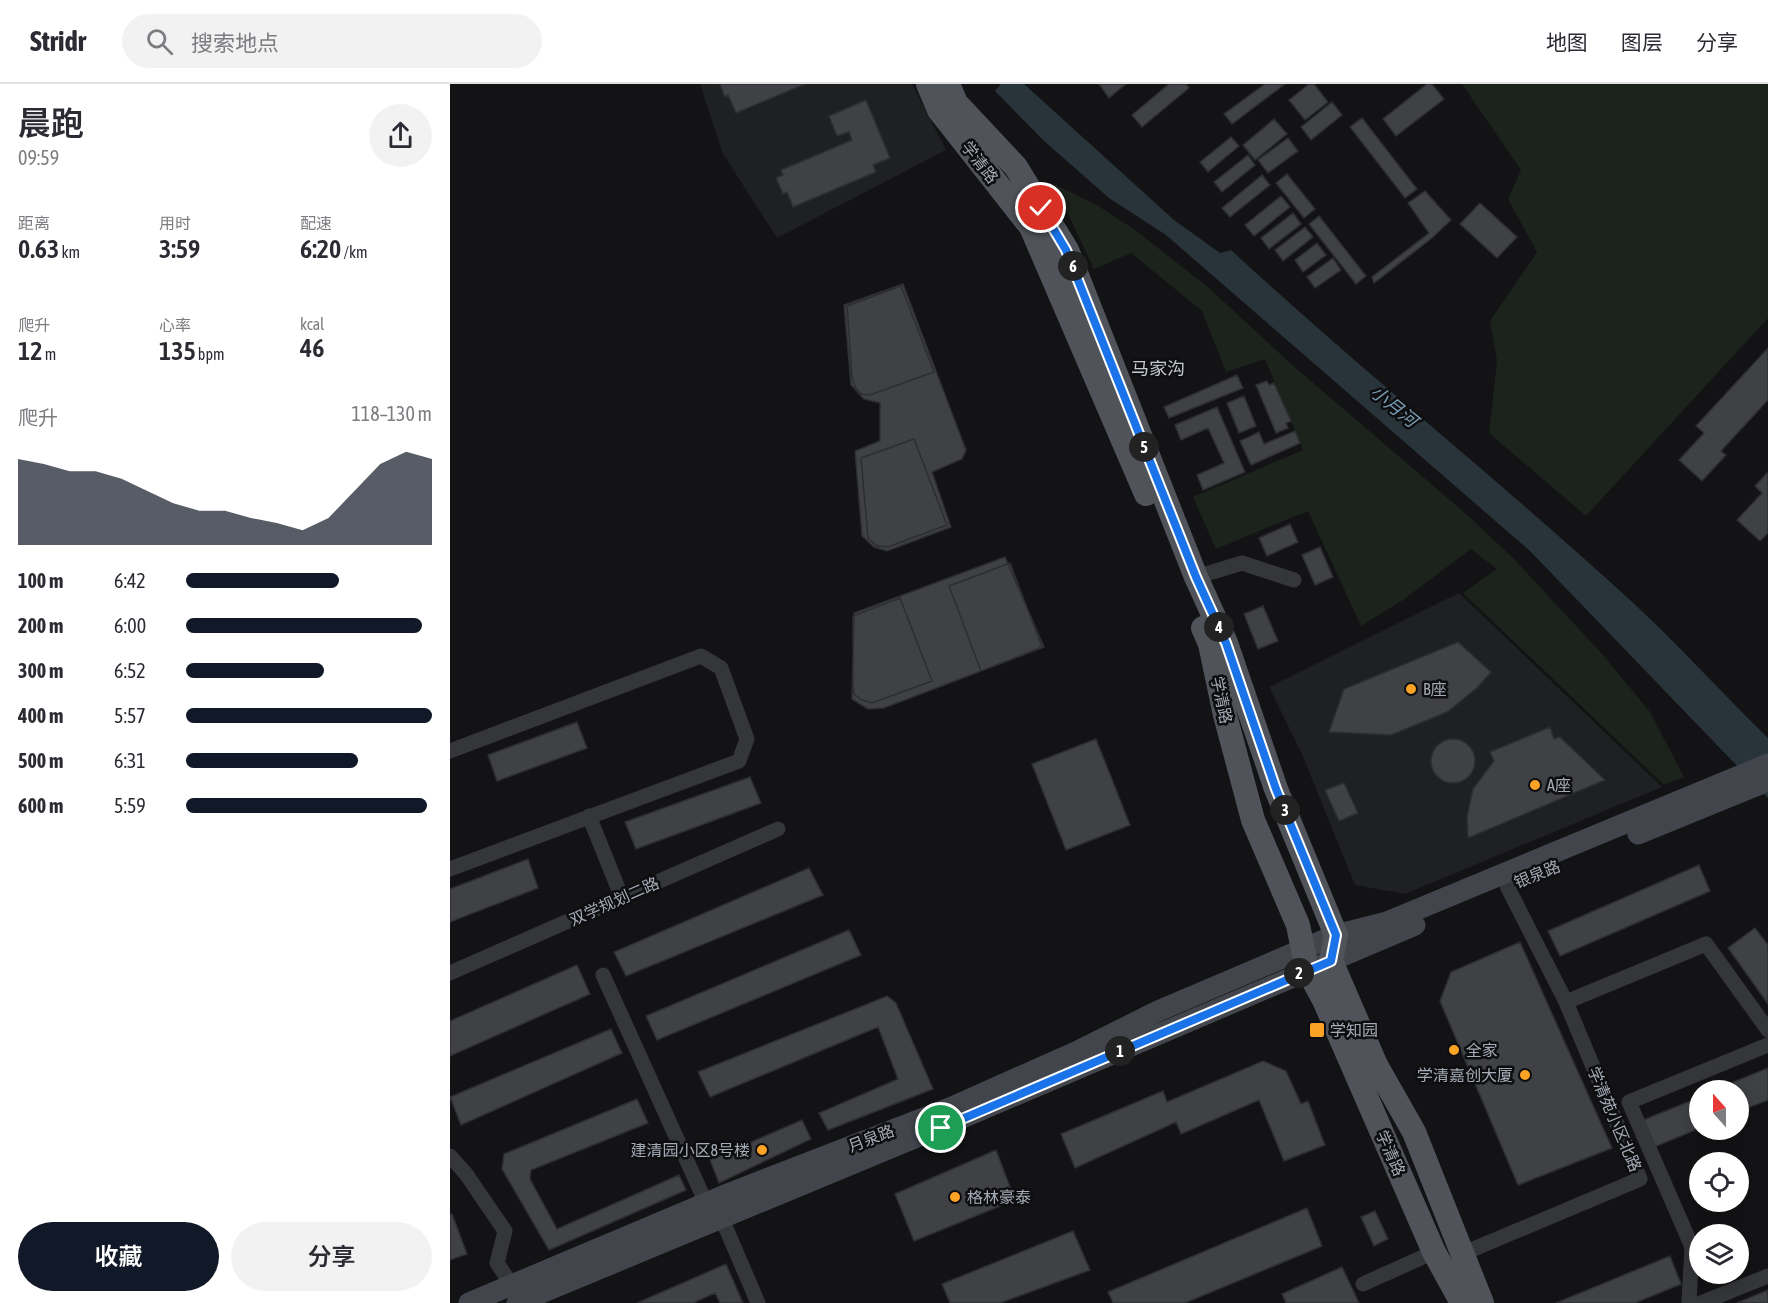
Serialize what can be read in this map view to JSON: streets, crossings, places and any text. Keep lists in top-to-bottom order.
{
  "streets": {
    "main road": ["学清路", "银泉路", "月泉路"],
    "street": ["双学规划二路", "学清苑小区北路"]
  },
  "crossings": [
    ["学清路", "银泉路"],
    ["学清路", "学清苑小区北路"],
    ["学清路", "月泉路"],
    ["银泉路", "学清苑小区北路"],
    ["银泉路", "月泉路"]
  ],
  "districts": ["马家沟"],
  "water": ["小月河"],
  "places": {
    "other": [
      "B座",
      "A座",
      "全家",
      "学清嘉创大厦",
      "建清园小区8号楼",
      "格林豪泰"
    ],
    "transit": ["学知园"]
  },
  "north": "top",
  "page": {
    "header": "Stridr",
    "search": "搜索地点",
    "nav": ["地图", "图层", "分享"],
    "heading": ["晨跑", "09:59"],
    "stats": [
      ["距离", "0.63 km"],
      ["用时", "3:59"],
      ["配速", "6:20 /km"],
      ["爬升", "12 m"],
      ["心率", "135 bpm"],
      ["kcal", "46"]
    ],
    "pins": [
      "6",
      "5",
      "4",
      "3",
      "2",
      "1"
    ],
    "chart": ["爬升", "118–130 m"],
    "list": [
      {
        "name": "100 m",
        "note": "6:42"
      },
      {
        "name": "200 m",
        "note": "6:00"
      },
      {
        "name": "300 m",
        "note": "6:52"
      },
      {
        "name": "400 m",
        "note": "5:57"
      },
      {
        "name": "500 m",
        "note": "6:31"
      },
      {
        "name": "600 m",
        "note": "5:59"
      }
    ],
    "buttons": ["收藏", "分享"]
  }
}
